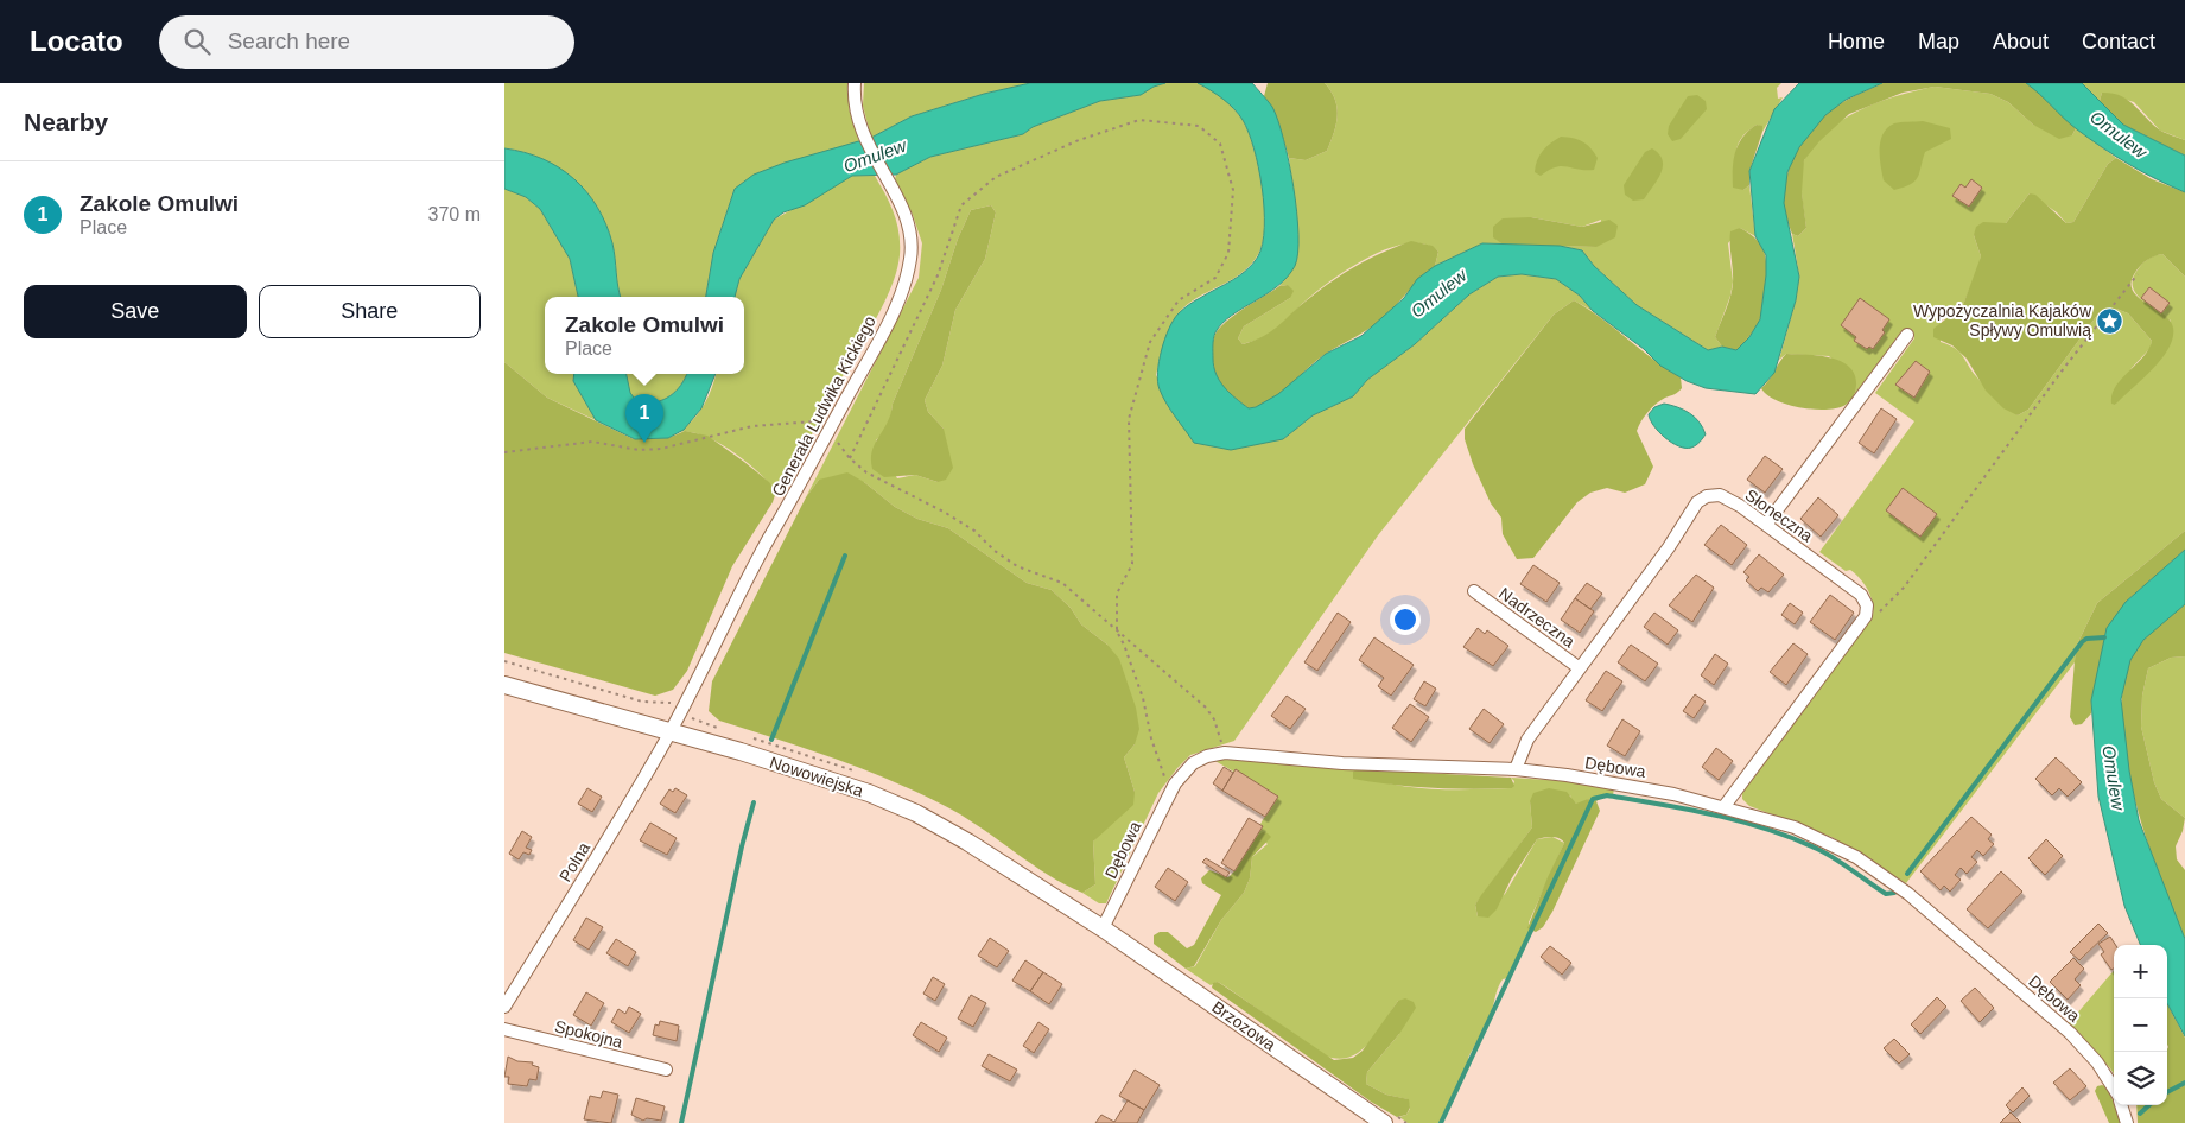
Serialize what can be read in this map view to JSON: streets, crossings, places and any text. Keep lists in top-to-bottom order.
{
  "streets": {
    "main road": ["Nowowiejska", "Brzozowa"],
    "street": [
      "Generała Ludwika Kickiego",
      "Słoneczna",
      "Nadrzeczna",
      "Dębowa",
      "Polna",
      "Spokojna"
    ]
  },
  "crossings": [
    ["Generała Ludwika Kickiego", "Nowowiejska"],
    ["Generała Ludwika Kickiego", "Polna"],
    ["Słoneczna", "Nadrzeczna"],
    ["Słoneczna", "Dębowa"],
    ["Dębowa", "Nowowiejska"],
    ["Dębowa", "Brzozowa"],
    ["Nowowiejska", "Polna"],
    ["Nowowiejska", "Brzozowa"]
  ],
  "water": ["Omulew"],
  "places": {
    "place": ["Wypożyczalnia Kajaków Spływy Omulwią"]
  },
  "page": {
    "header": "Locato",
    "search": "Search here",
    "nav": [
      "Home",
      "Map",
      "About",
      "Contact"
    ],
    "heading": "Nearby",
    "list": [
      {
        "mark": "1",
        "name": "Zakole Omulwi",
        "note": "Place",
        "value": "370 m"
      }
    ],
    "buttons": ["Save", "Share"],
    "popup": ["Zakole Omulwi", "Place"],
    "pins": "1",
    "map_buttons": ["+", "−"]
  }
}
